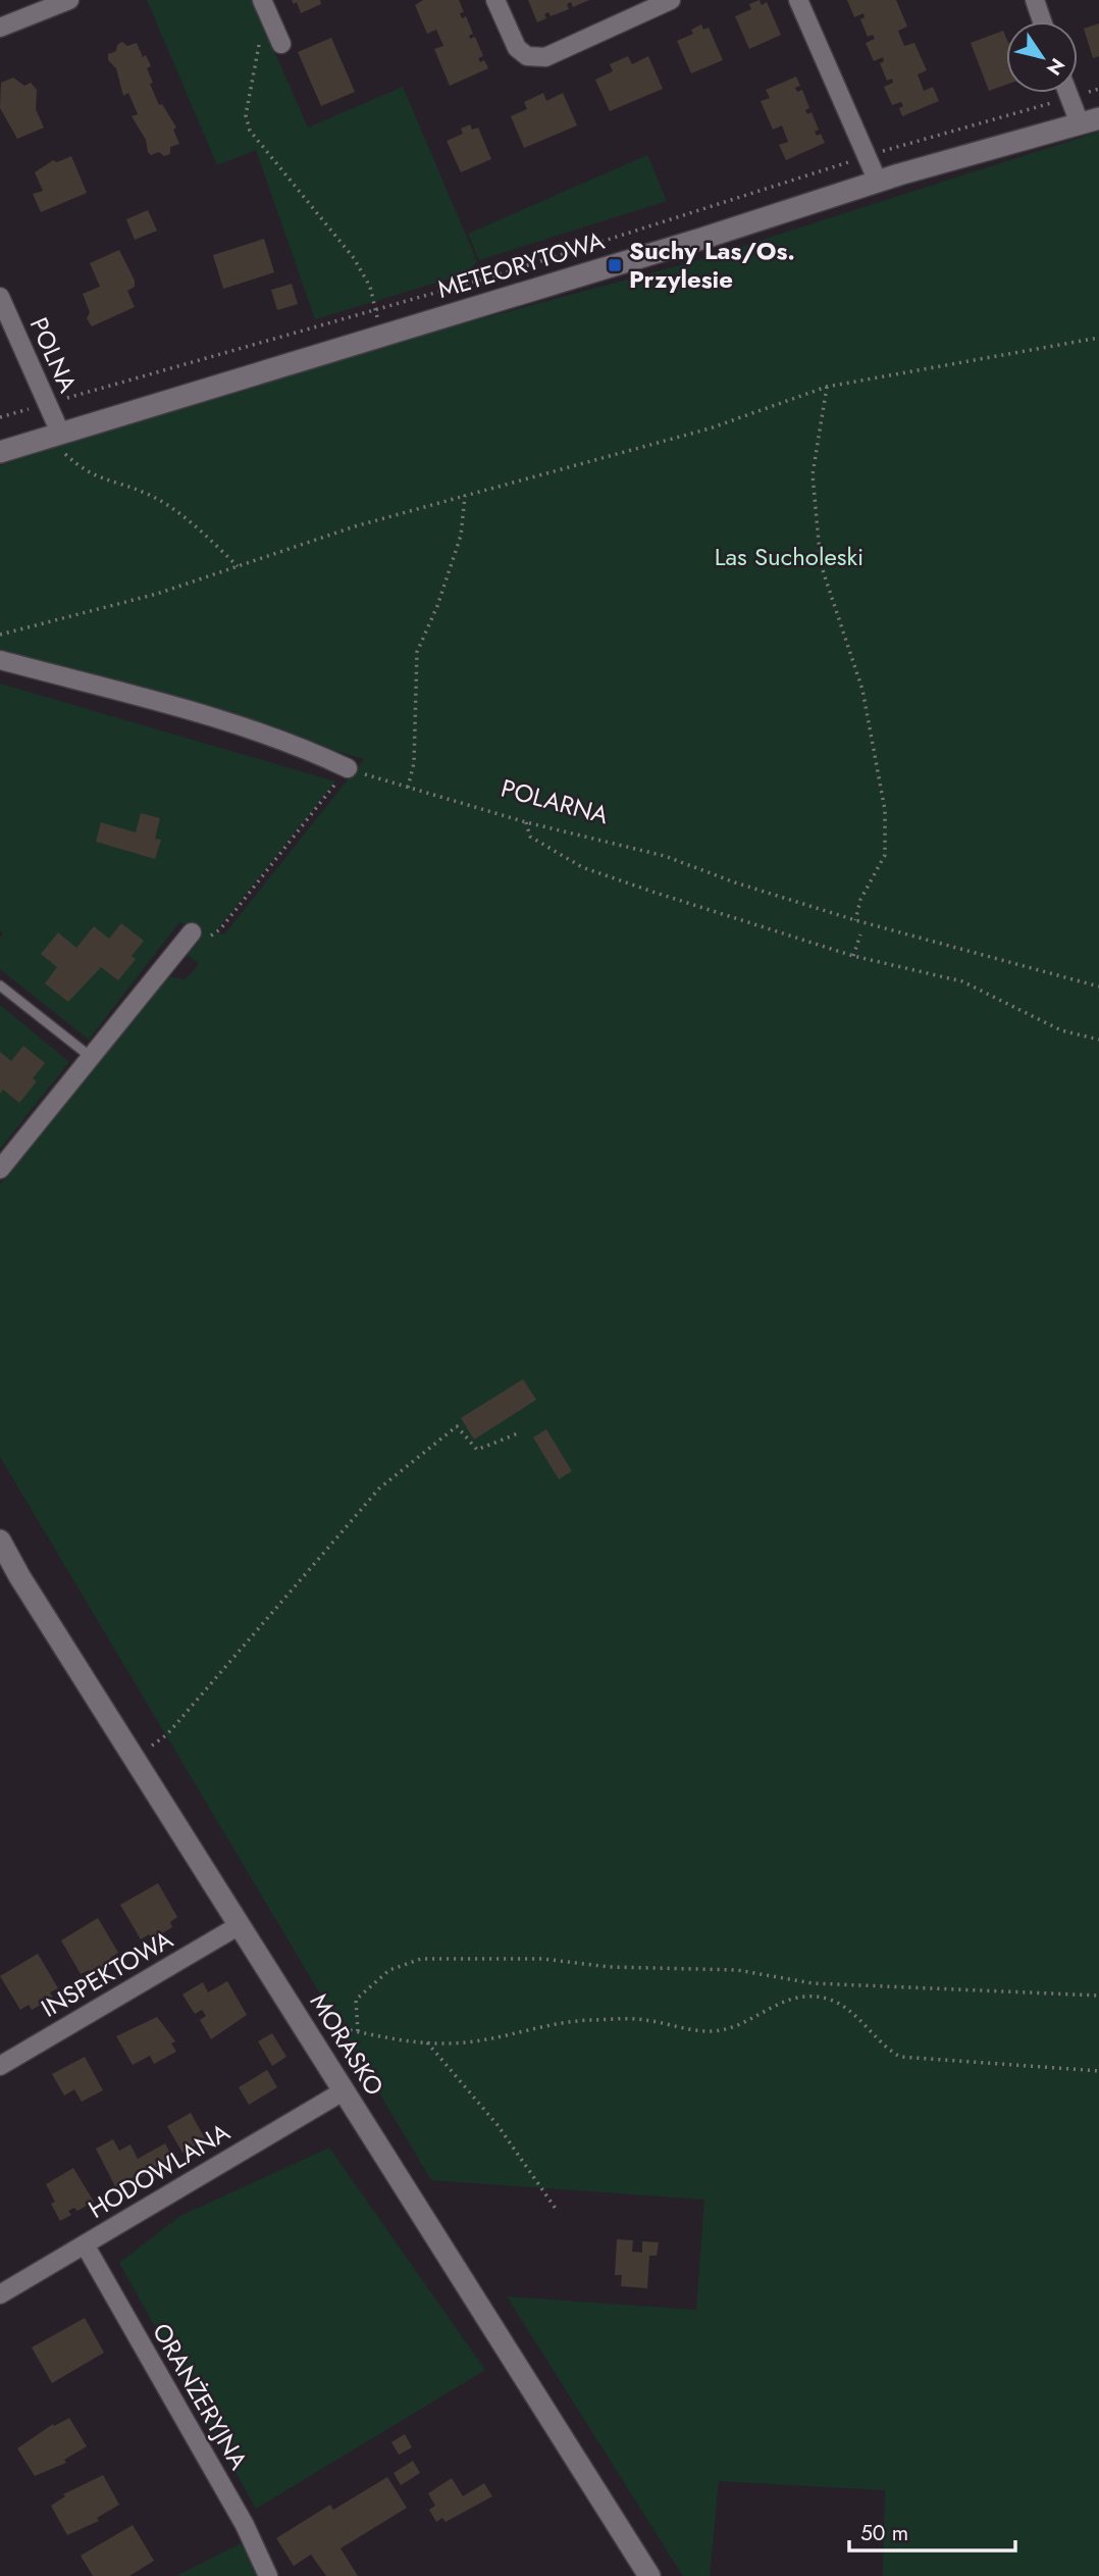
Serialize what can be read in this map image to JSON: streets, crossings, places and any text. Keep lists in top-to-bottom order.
{
  "streets": {
    "street": [
      "METEORYTOWA",
      "POLNA",
      "INSPEKTOWA",
      "MORASKO",
      "HODOWLANA",
      "ORANŻERYJNA"
    ],
    "path": ["POLARNA"]
  },
  "crossings": [
    ["METEORYTOWA", "POLNA"],
    ["INSPEKTOWA", "MORASKO"],
    ["MORASKO", "HODOWLANA"],
    ["HODOWLANA", "ORANŻERYJNA"]
  ],
  "parks": ["Las Sucholeski"],
  "places": {
    "transit": ["Suchy Las/Os. Przylesie"]
  },
  "scale_bar": "50 m",
  "north": "bottom right"
}
